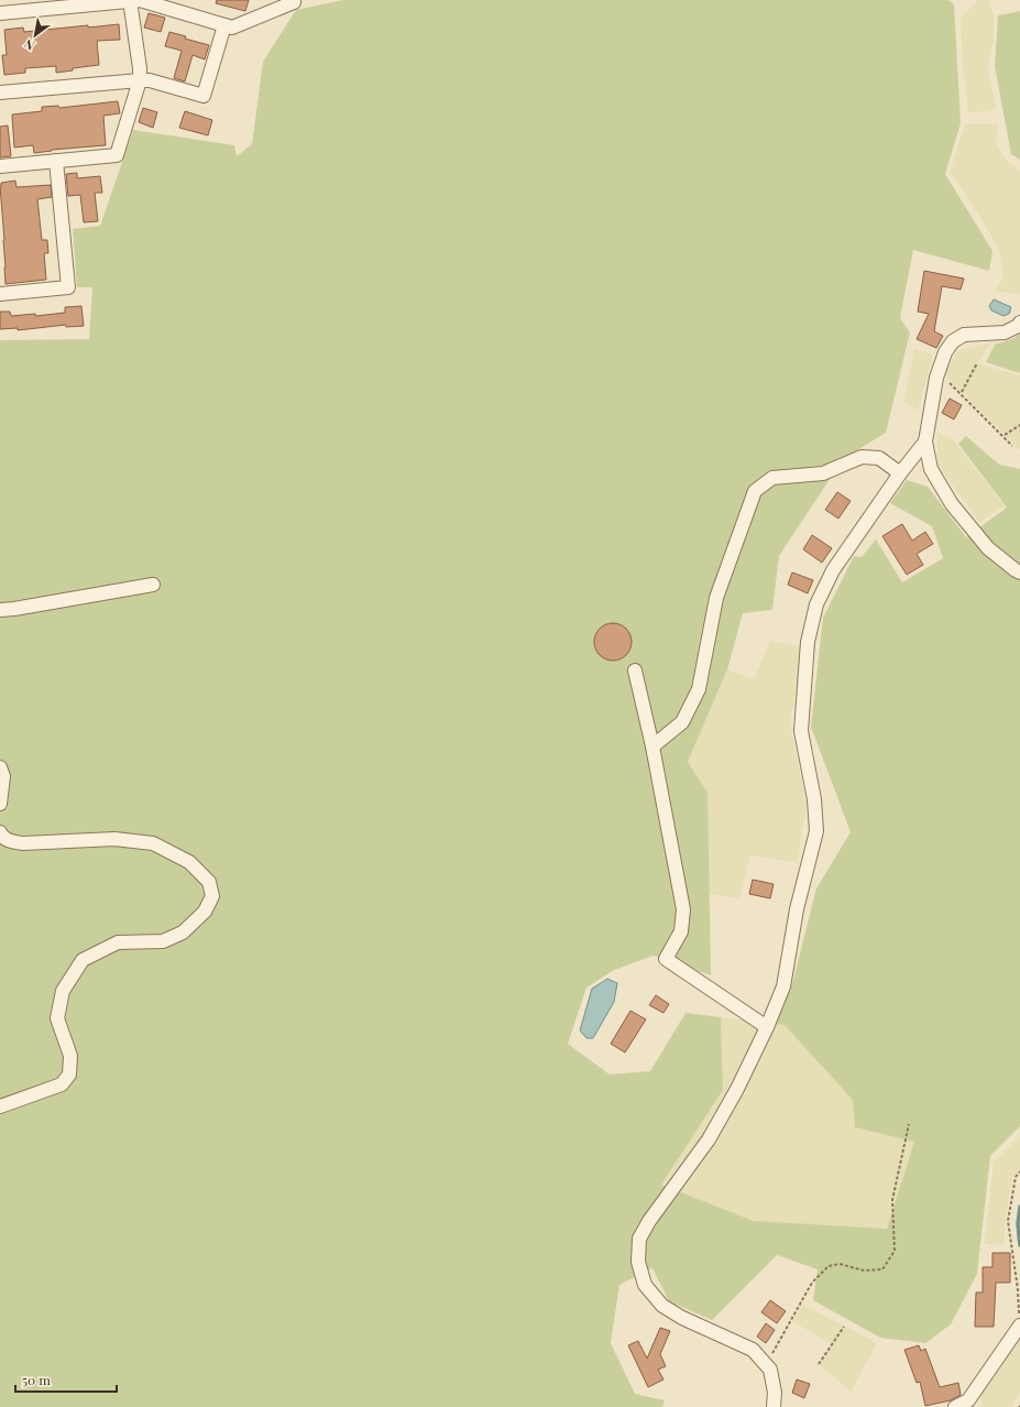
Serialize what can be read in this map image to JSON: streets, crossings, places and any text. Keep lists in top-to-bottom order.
{
  "scale_bar": "50 m",
  "north": "bottom left"
}
